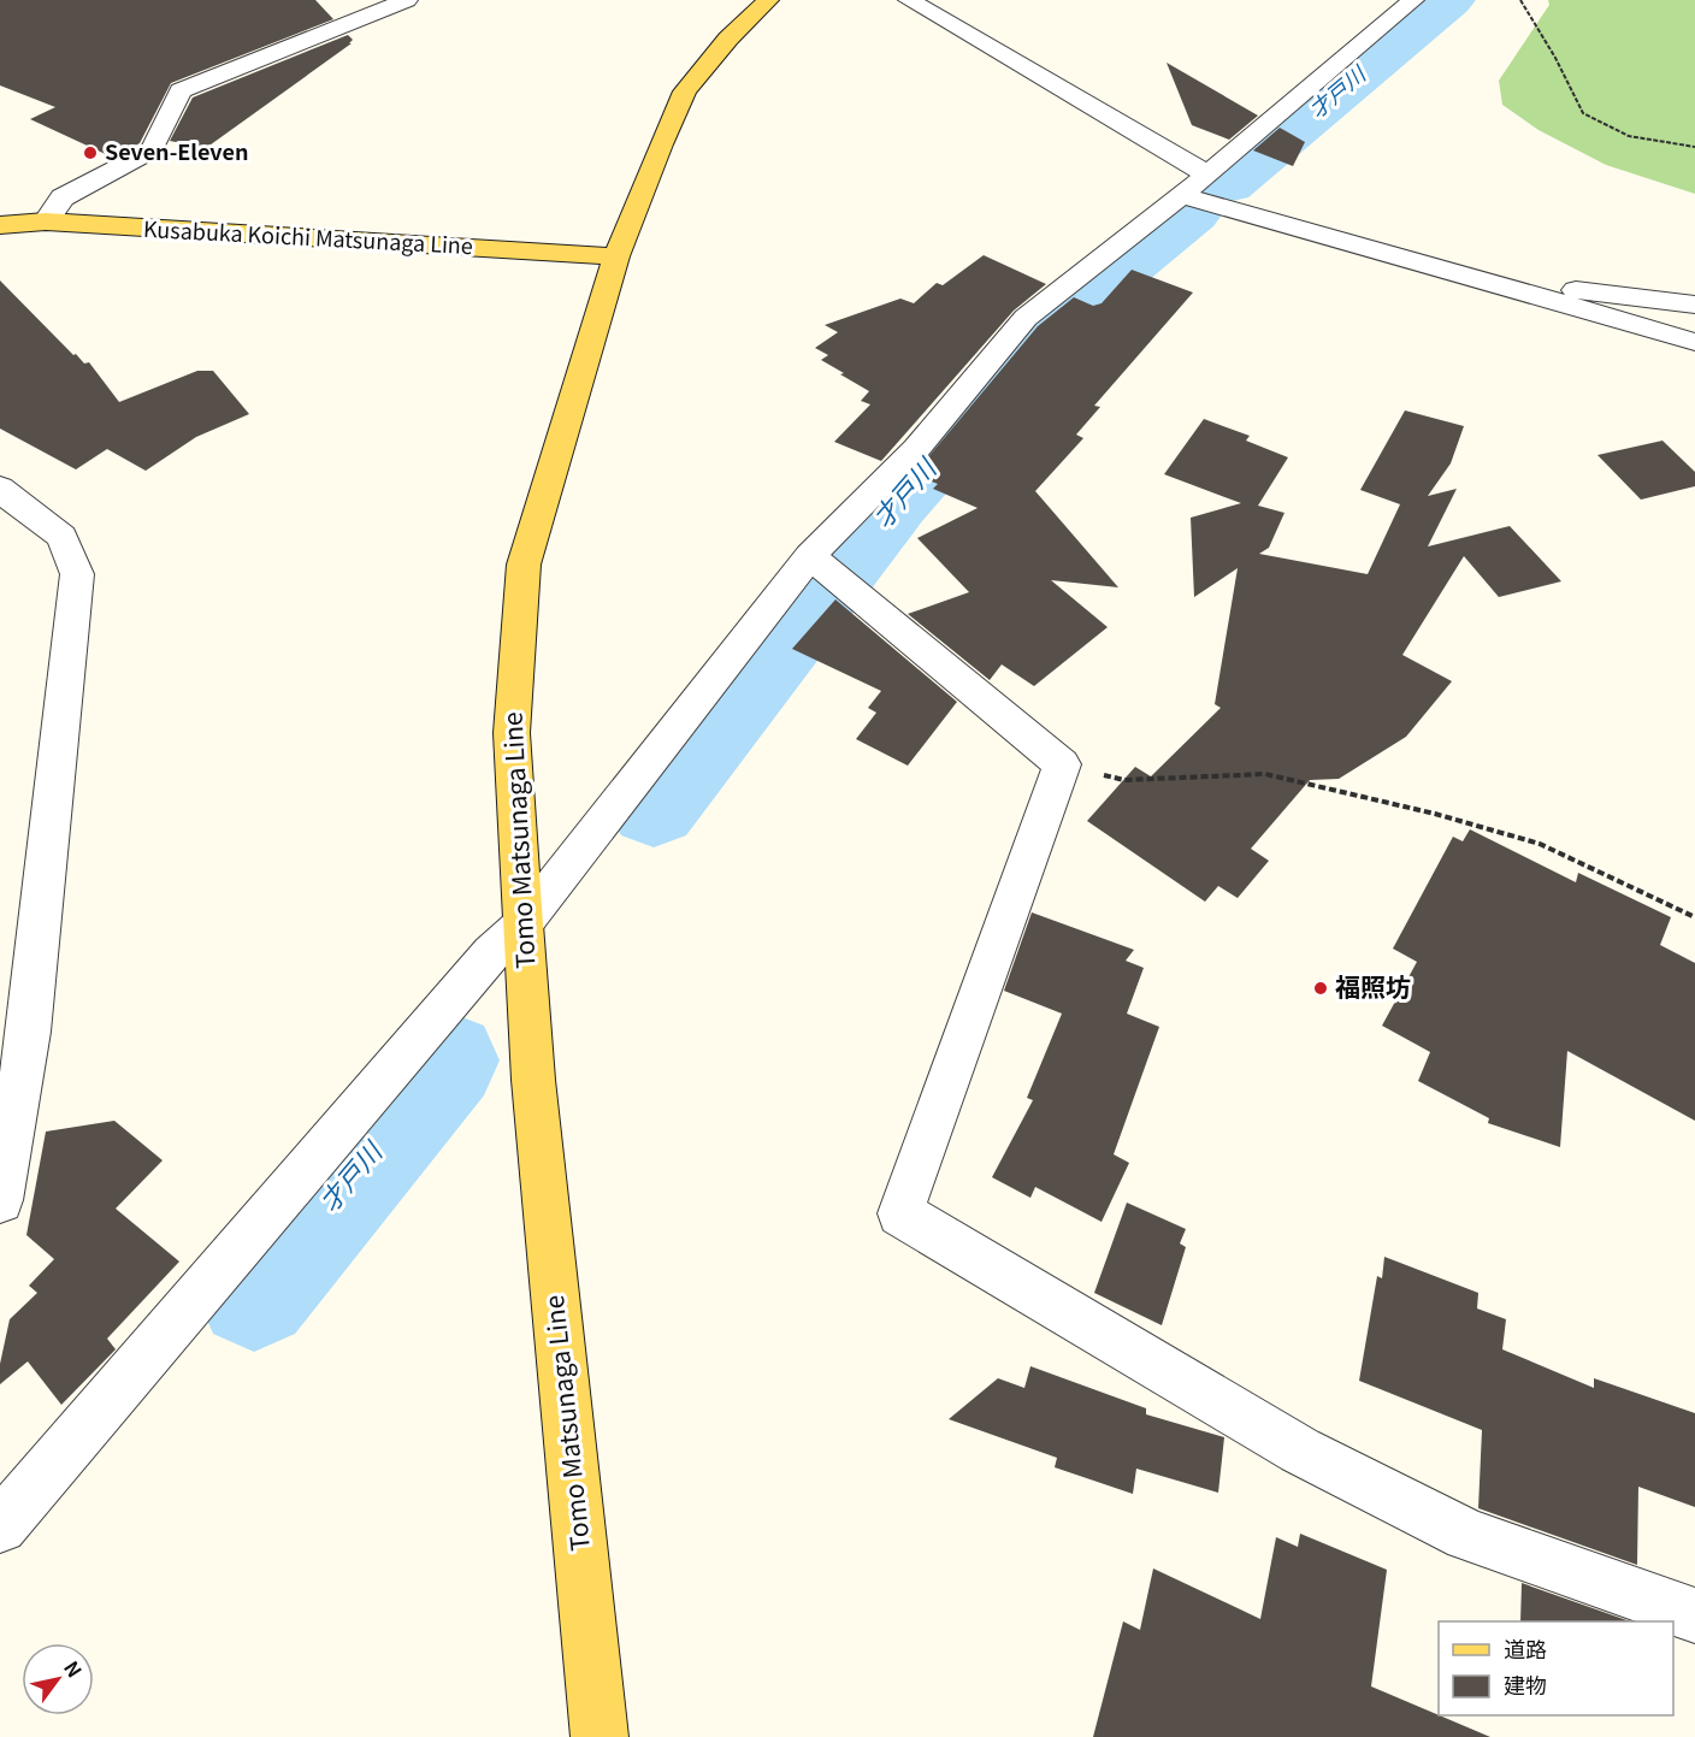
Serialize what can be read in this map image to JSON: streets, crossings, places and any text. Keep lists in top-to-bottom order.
{
  "streets": {
    "main road": ["Kusabuka Koichi Matsunaga Line", "Tomo Matsunaga Line"]
  },
  "crossings": [
    ["Kusabuka Koichi Matsunaga Line", "Tomo Matsunaga Line"]
  ],
  "water": ["才戸川"],
  "places": ["Seven-Eleven", "福照坊"],
  "legend": ["道路", "建物"],
  "north": "top right"
}
